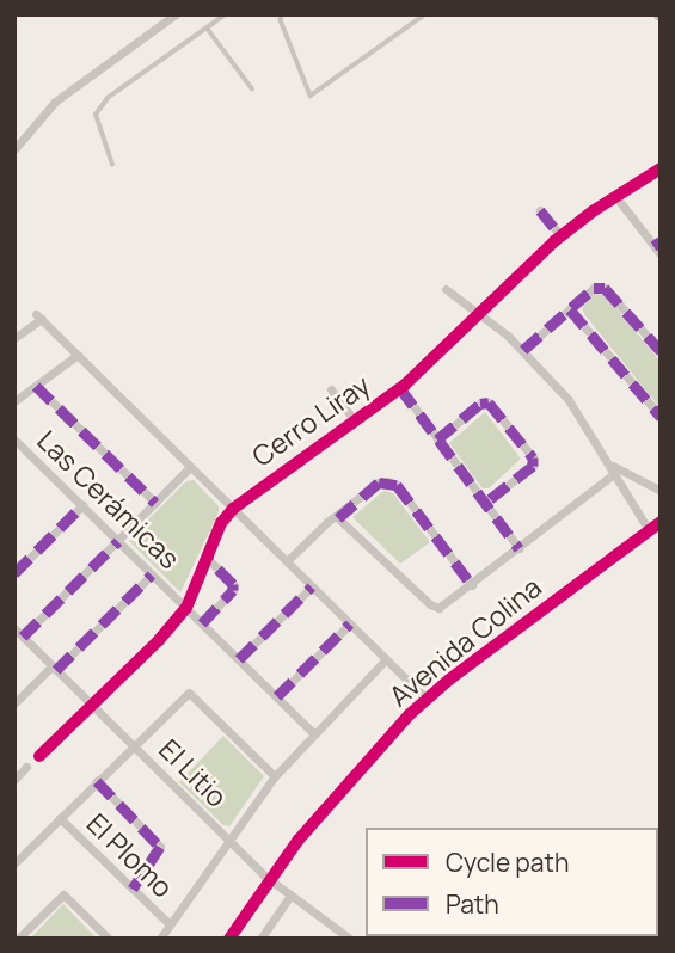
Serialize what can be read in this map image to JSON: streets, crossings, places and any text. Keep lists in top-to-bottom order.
{
  "streets": {
    "street": [
      "Cerro Liray",
      "Las Cerámicas",
      "Avenida Colina",
      "El Litio",
      "El Plomo"
    ]
  },
  "crossings": [
    ["Cerro Liray", "Las Cerámicas"],
    ["Cerro Liray", "El Litio"],
    ["Avenida Colina", "El Litio"]
  ],
  "legend": ["Cycle path", "Path"]
}
